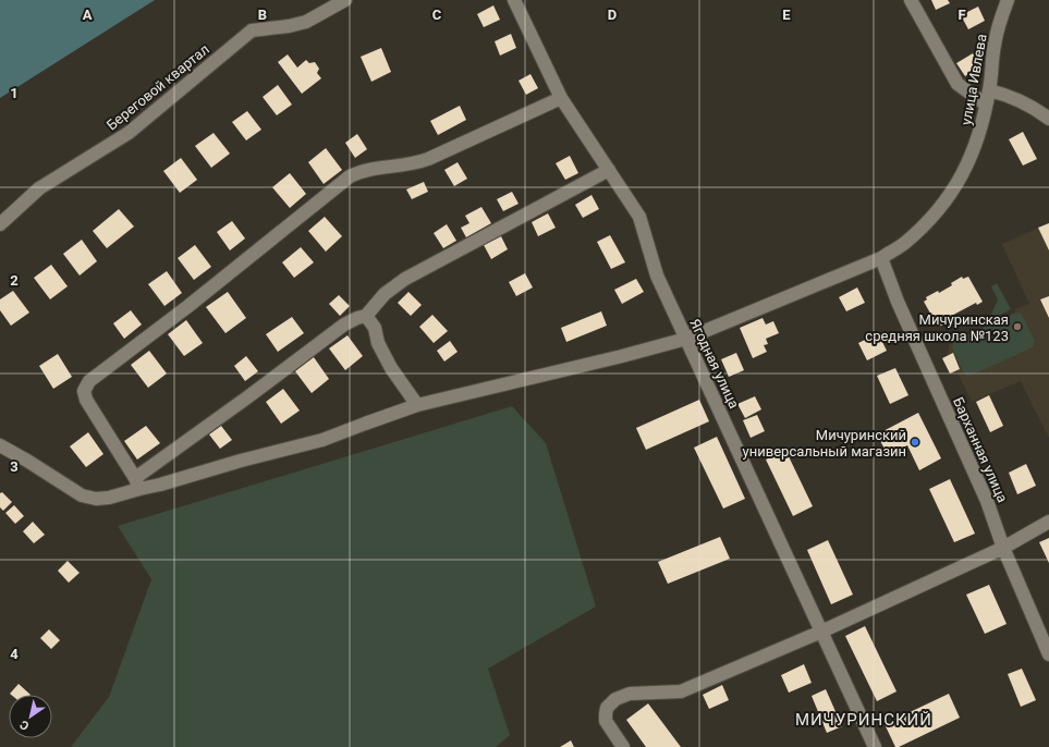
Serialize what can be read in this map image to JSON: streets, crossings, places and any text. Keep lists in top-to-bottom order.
{
  "streets": {
    "street": [
      "улица Ивлева",
      "Береговой квартал",
      "Ягодная улица",
      "Барханная улица"
    ]
  },
  "crossings": [
    ["улица Ивлева", "Ягодная улица"],
    ["улица Ивлева", "Барханная улица"]
  ],
  "districts": ["МИЧУРИНСКИЙ"],
  "places": ["Мичуринская средняя школа №123", "Мичуринский универсальный магазин"],
  "north": "bottom left",
  "grid": {
    "columns": [
      "A",
      "B",
      "C",
      "D",
      "E",
      "F"
    ],
    "rows": [
      "1",
      "2",
      "3",
      "4"
    ]
  }
}
